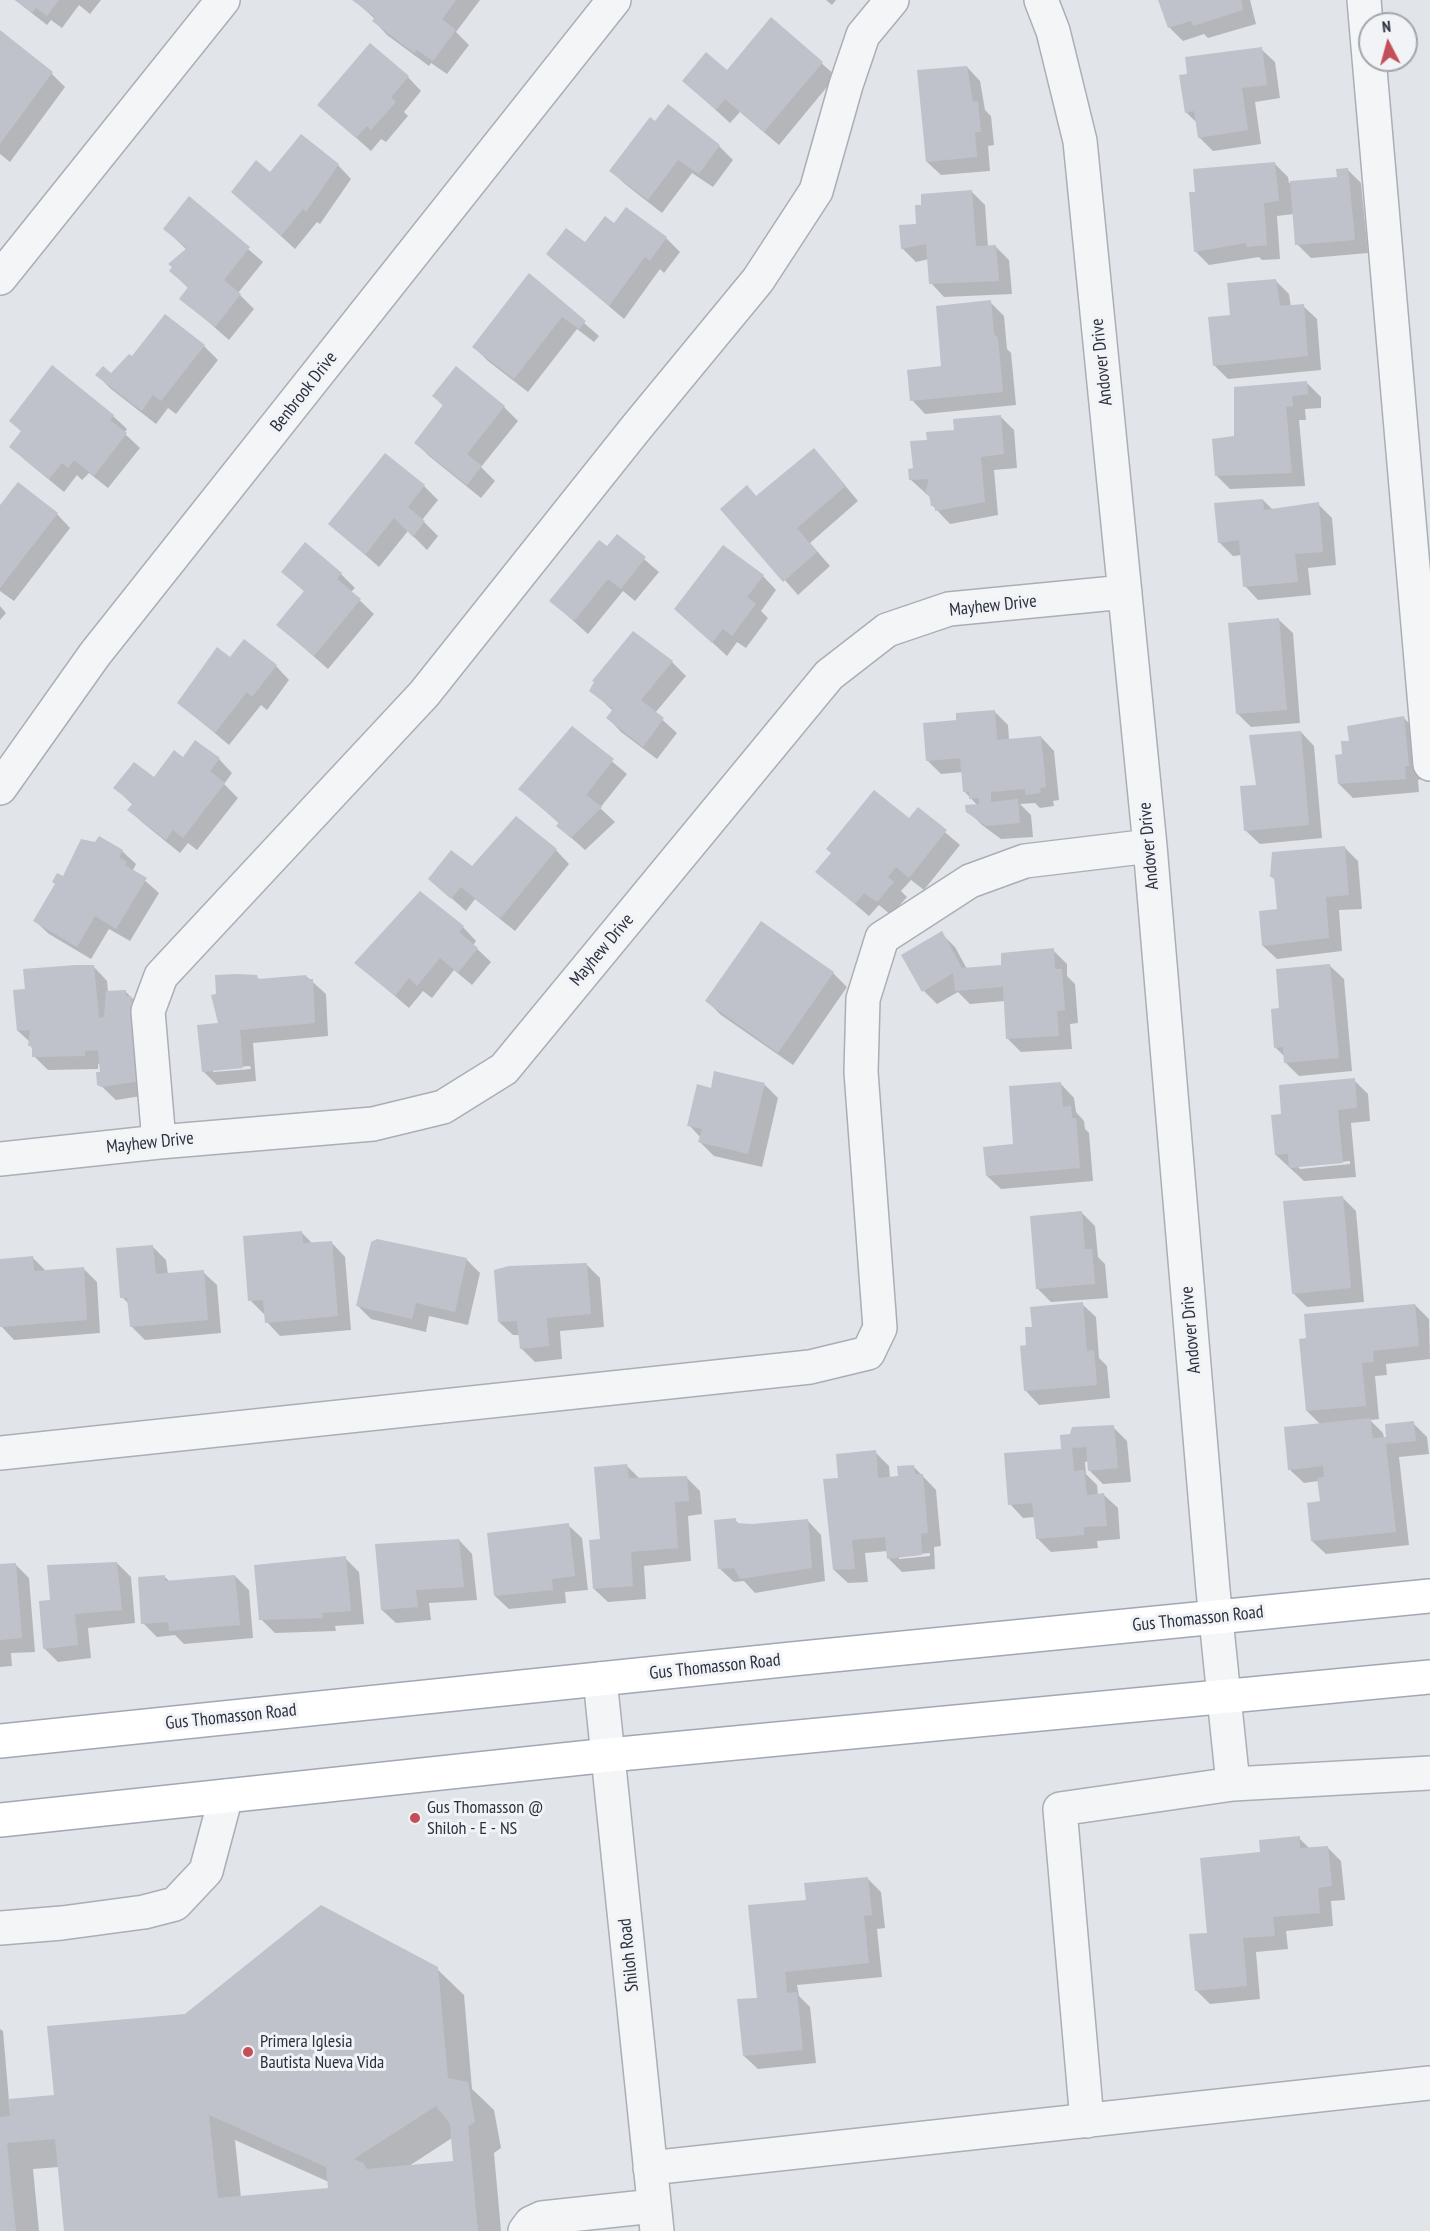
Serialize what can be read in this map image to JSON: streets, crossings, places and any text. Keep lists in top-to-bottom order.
{
  "streets": {
    "main road": ["Gus Thomasson Road"],
    "street": [
      "Andover Drive",
      "Benbrook Drive",
      "Mayhew Drive",
      "Shiloh Road"
    ]
  },
  "crossings": [
    ["Andover Drive", "Mayhew Drive"],
    ["Andover Drive", "Gus Thomasson Road"],
    ["Gus Thomasson Road", "Shiloh Road"]
  ],
  "places": ["Gus Thomasson @ Shiloh - E - NS", "Primera Iglesia Bautista Nueva Vida"],
  "north": "top"
}
